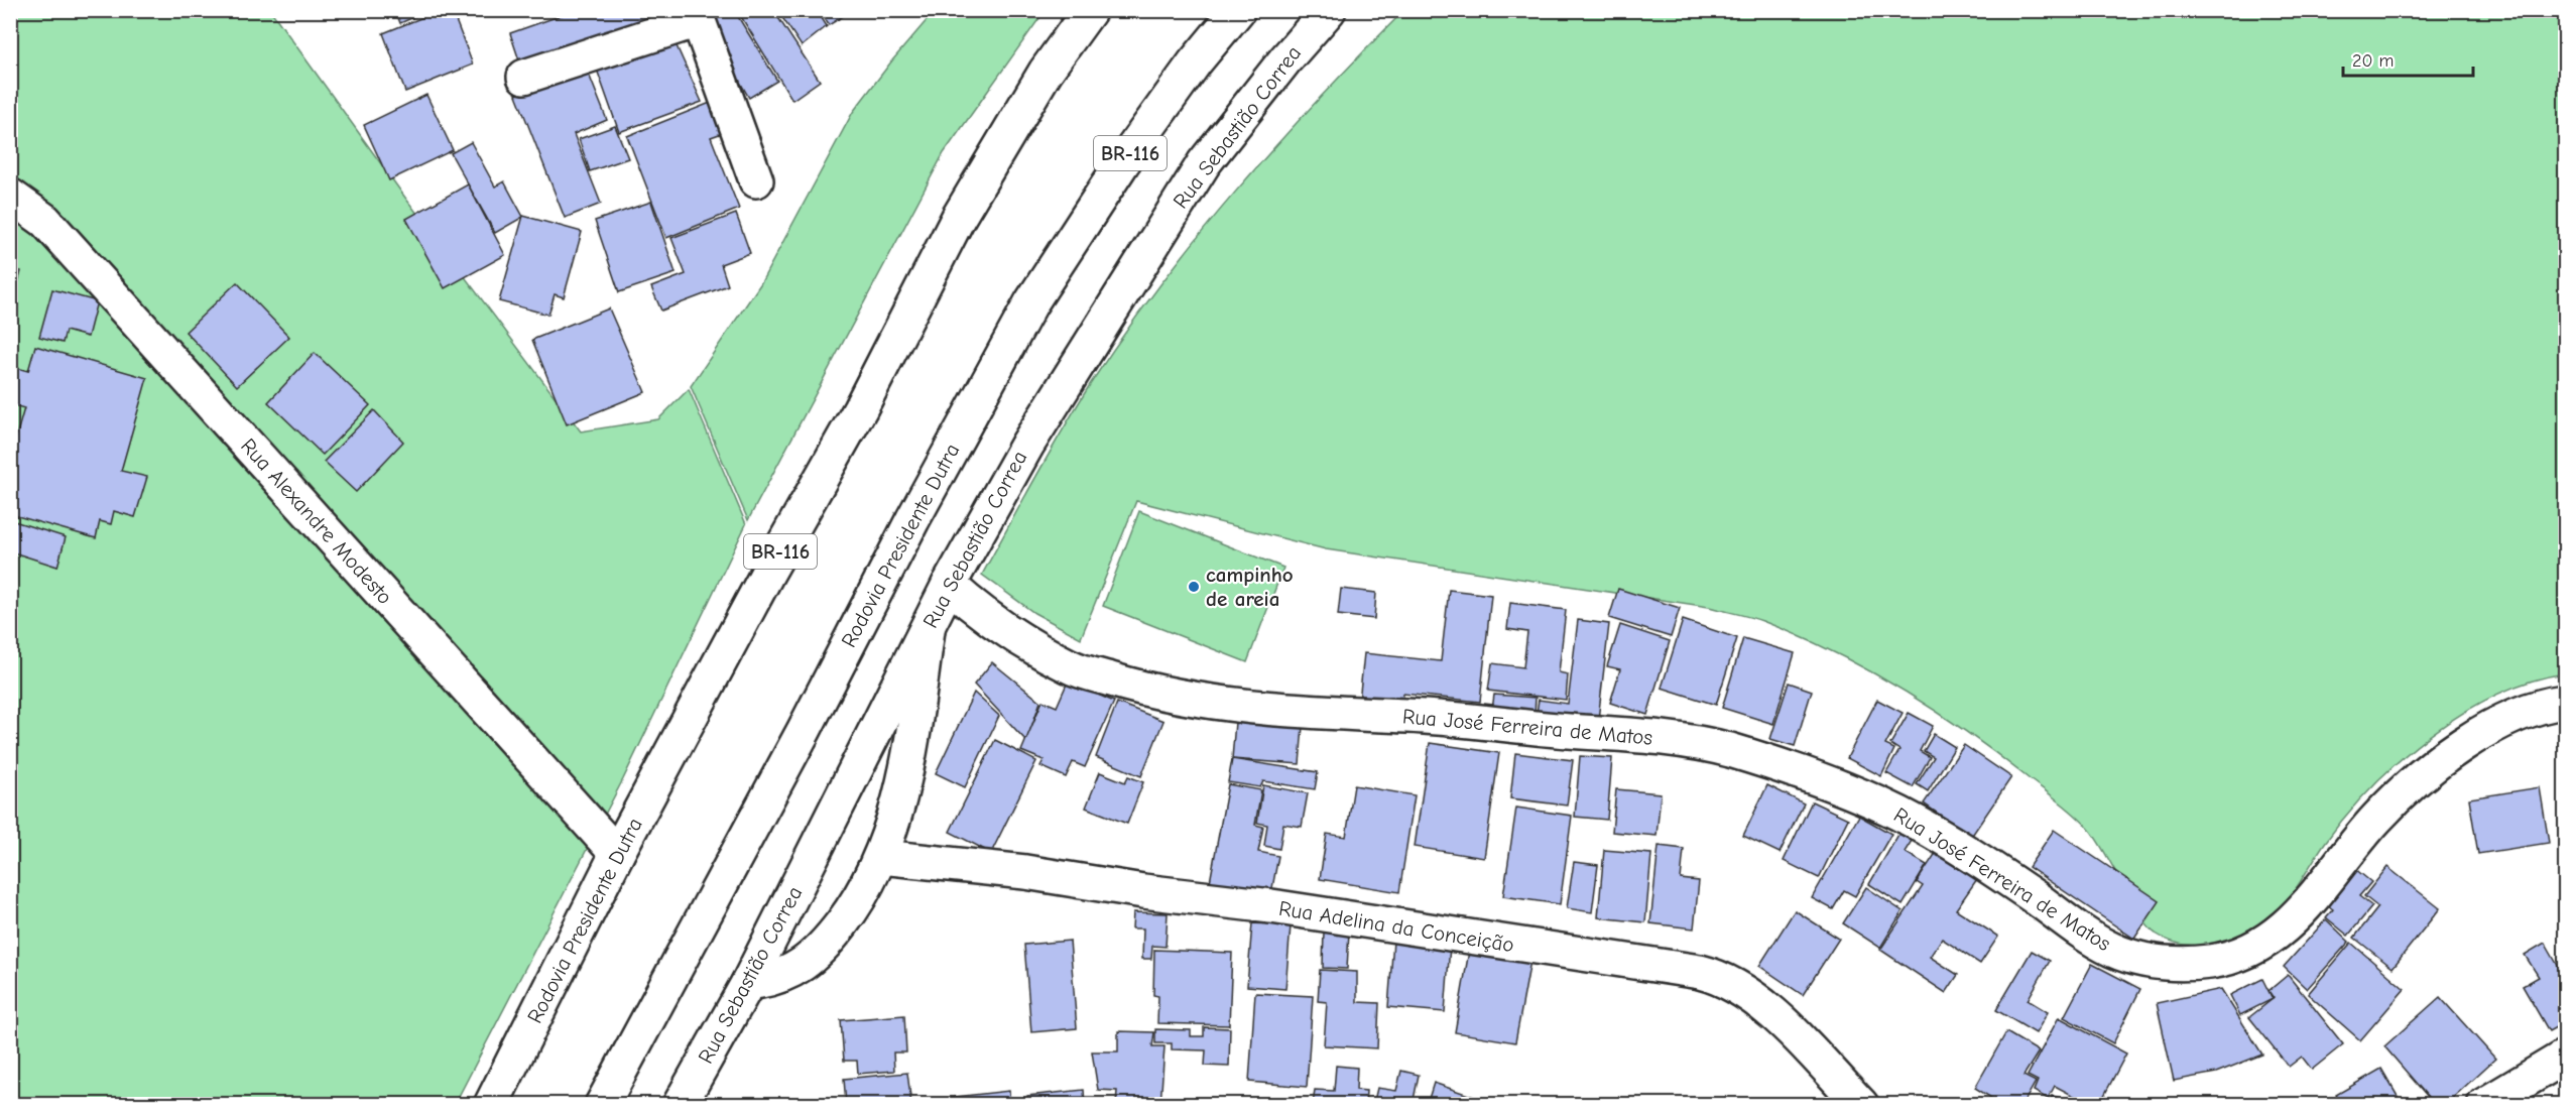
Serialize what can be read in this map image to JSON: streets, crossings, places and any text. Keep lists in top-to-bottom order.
{
  "streets": {
    "main road": [
      "Rua Sebastião Correa",
      "BR-116",
      "Rua Alexandre Modesto",
      "Rodovia Presidente Dutra",
      "Rua José Ferreira de Matos",
      "Rua Adelina da Conceição"
    ]
  },
  "crossings": [
    ["Rua Sebastião Correa", "Rua José Ferreira de Matos"],
    ["Rua Alexandre Modesto", "Rodovia Presidente Dutra"]
  ],
  "places": ["campinho de areia"],
  "scale_bar": "20 m"
}
